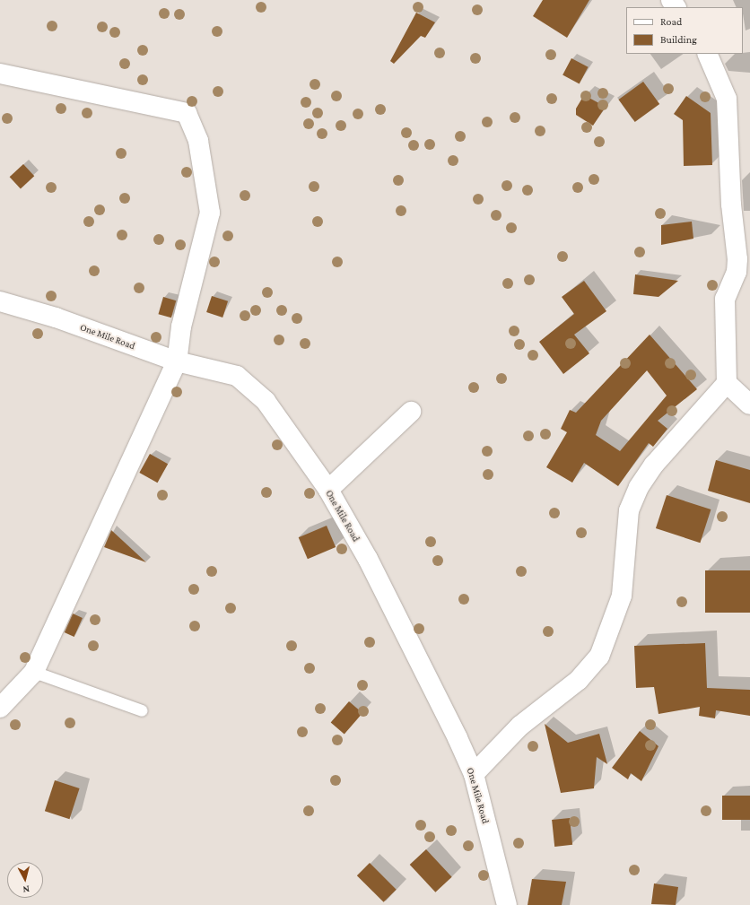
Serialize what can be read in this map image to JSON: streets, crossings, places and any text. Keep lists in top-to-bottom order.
{
  "streets": {
    "street": ["One Mile Road"]
  },
  "legend": ["Road", "Building"],
  "north": "bottom"
}
